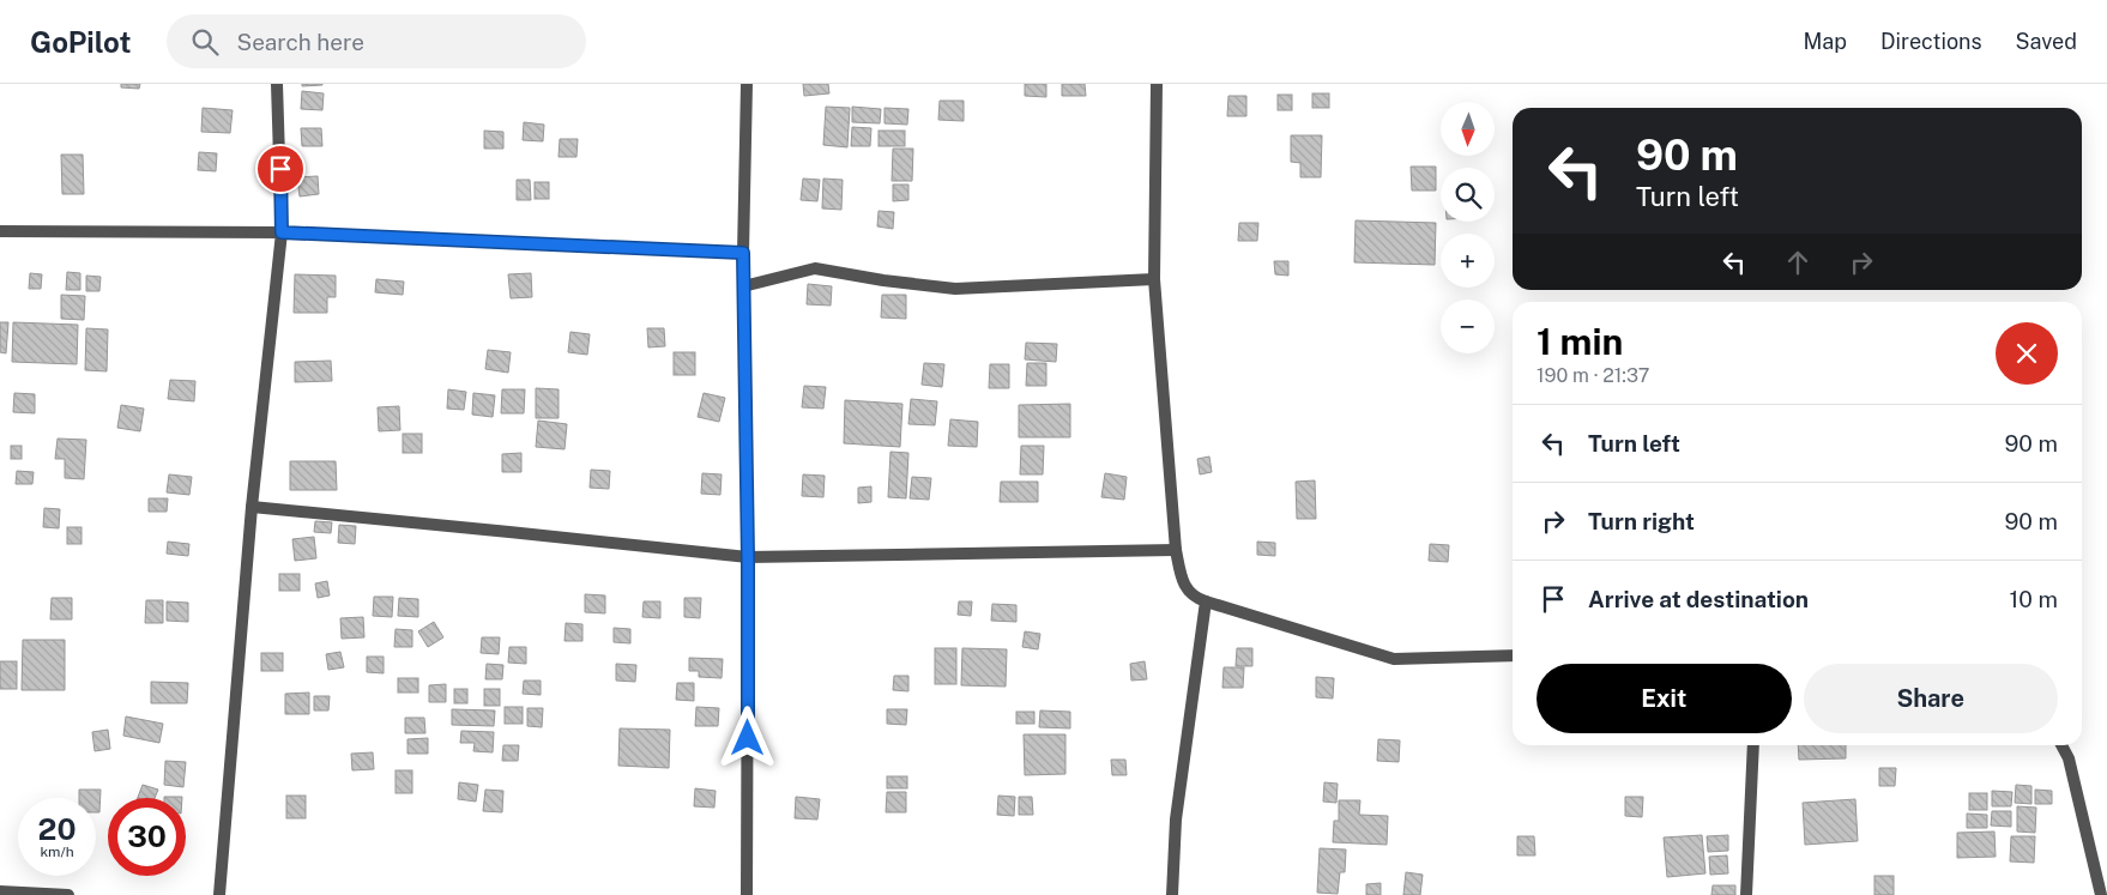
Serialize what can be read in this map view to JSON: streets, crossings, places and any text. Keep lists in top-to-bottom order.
{
  "north": "bottom",
  "page": {
    "header": "GoPilot",
    "search": "Search here",
    "nav": ["Map", "Directions", "Saved"],
    "map_buttons": ["+", "−"],
    "turn": ["90 m", "Turn left"],
    "heading": ["1 min", "190 m · 21:37"],
    "list": [
      {
        "name": "Turn left",
        "value": "90 m"
      },
      {
        "name": "Turn right",
        "value": "90 m"
      },
      {
        "name": "Arrive at destination",
        "value": "10 m"
      }
    ],
    "buttons": ["Exit", "Share"],
    "speed": "20 km/h",
    "limit": "30"
  }
}
